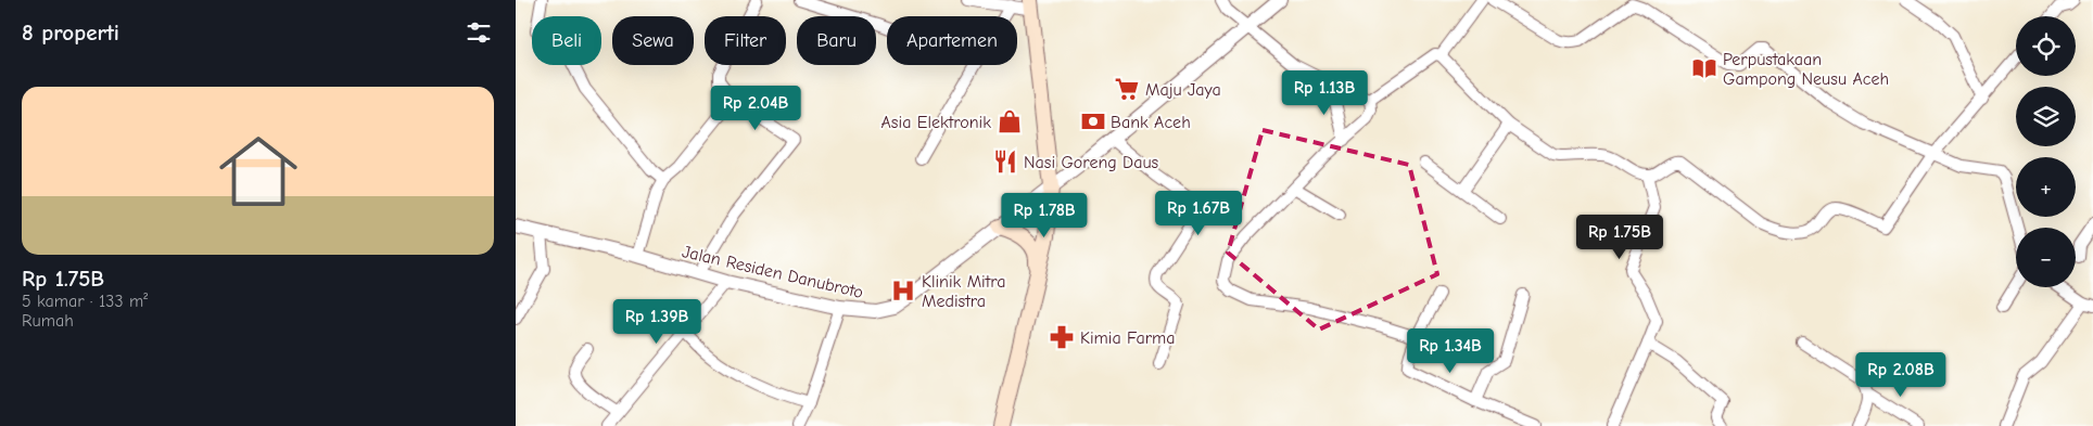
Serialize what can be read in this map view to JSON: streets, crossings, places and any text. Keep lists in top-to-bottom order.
{
  "streets": {
    "street": ["Jalan Residen Danubroto"]
  },
  "places": {
    "library": ["Perpustakaan Gampong Neusu Aceh"],
    "supermarket": ["Maju Jaya"],
    "shop": ["Asia Elektronik"],
    "bank": ["Bank Aceh"],
    "restaurant": ["Nasi Goreng Daus"],
    "hospital": ["Klinik Mitra Medistra"],
    "pharmacy": ["Kimia Farma"]
  },
  "page": {
    "heading": "8 properti",
    "map_buttons": ["+", "−"],
    "chip": [
      "Beli",
      "Sewa",
      "Filter",
      "Baru",
      "Apartemen"
    ],
    "list": [
      {
        "name": "Rp 1.75B",
        "note": "5 kamar · 133 m² · Rumah"
      }
    ],
    "price": [
      "Rp 1.13B",
      "Rp 2.04B",
      "Rp 1.67B",
      "Rp 1.78B",
      "Rp 1.75B",
      "Rp 1.39B",
      "Rp 1.34B",
      "Rp 2.08B"
    ]
  }
}
